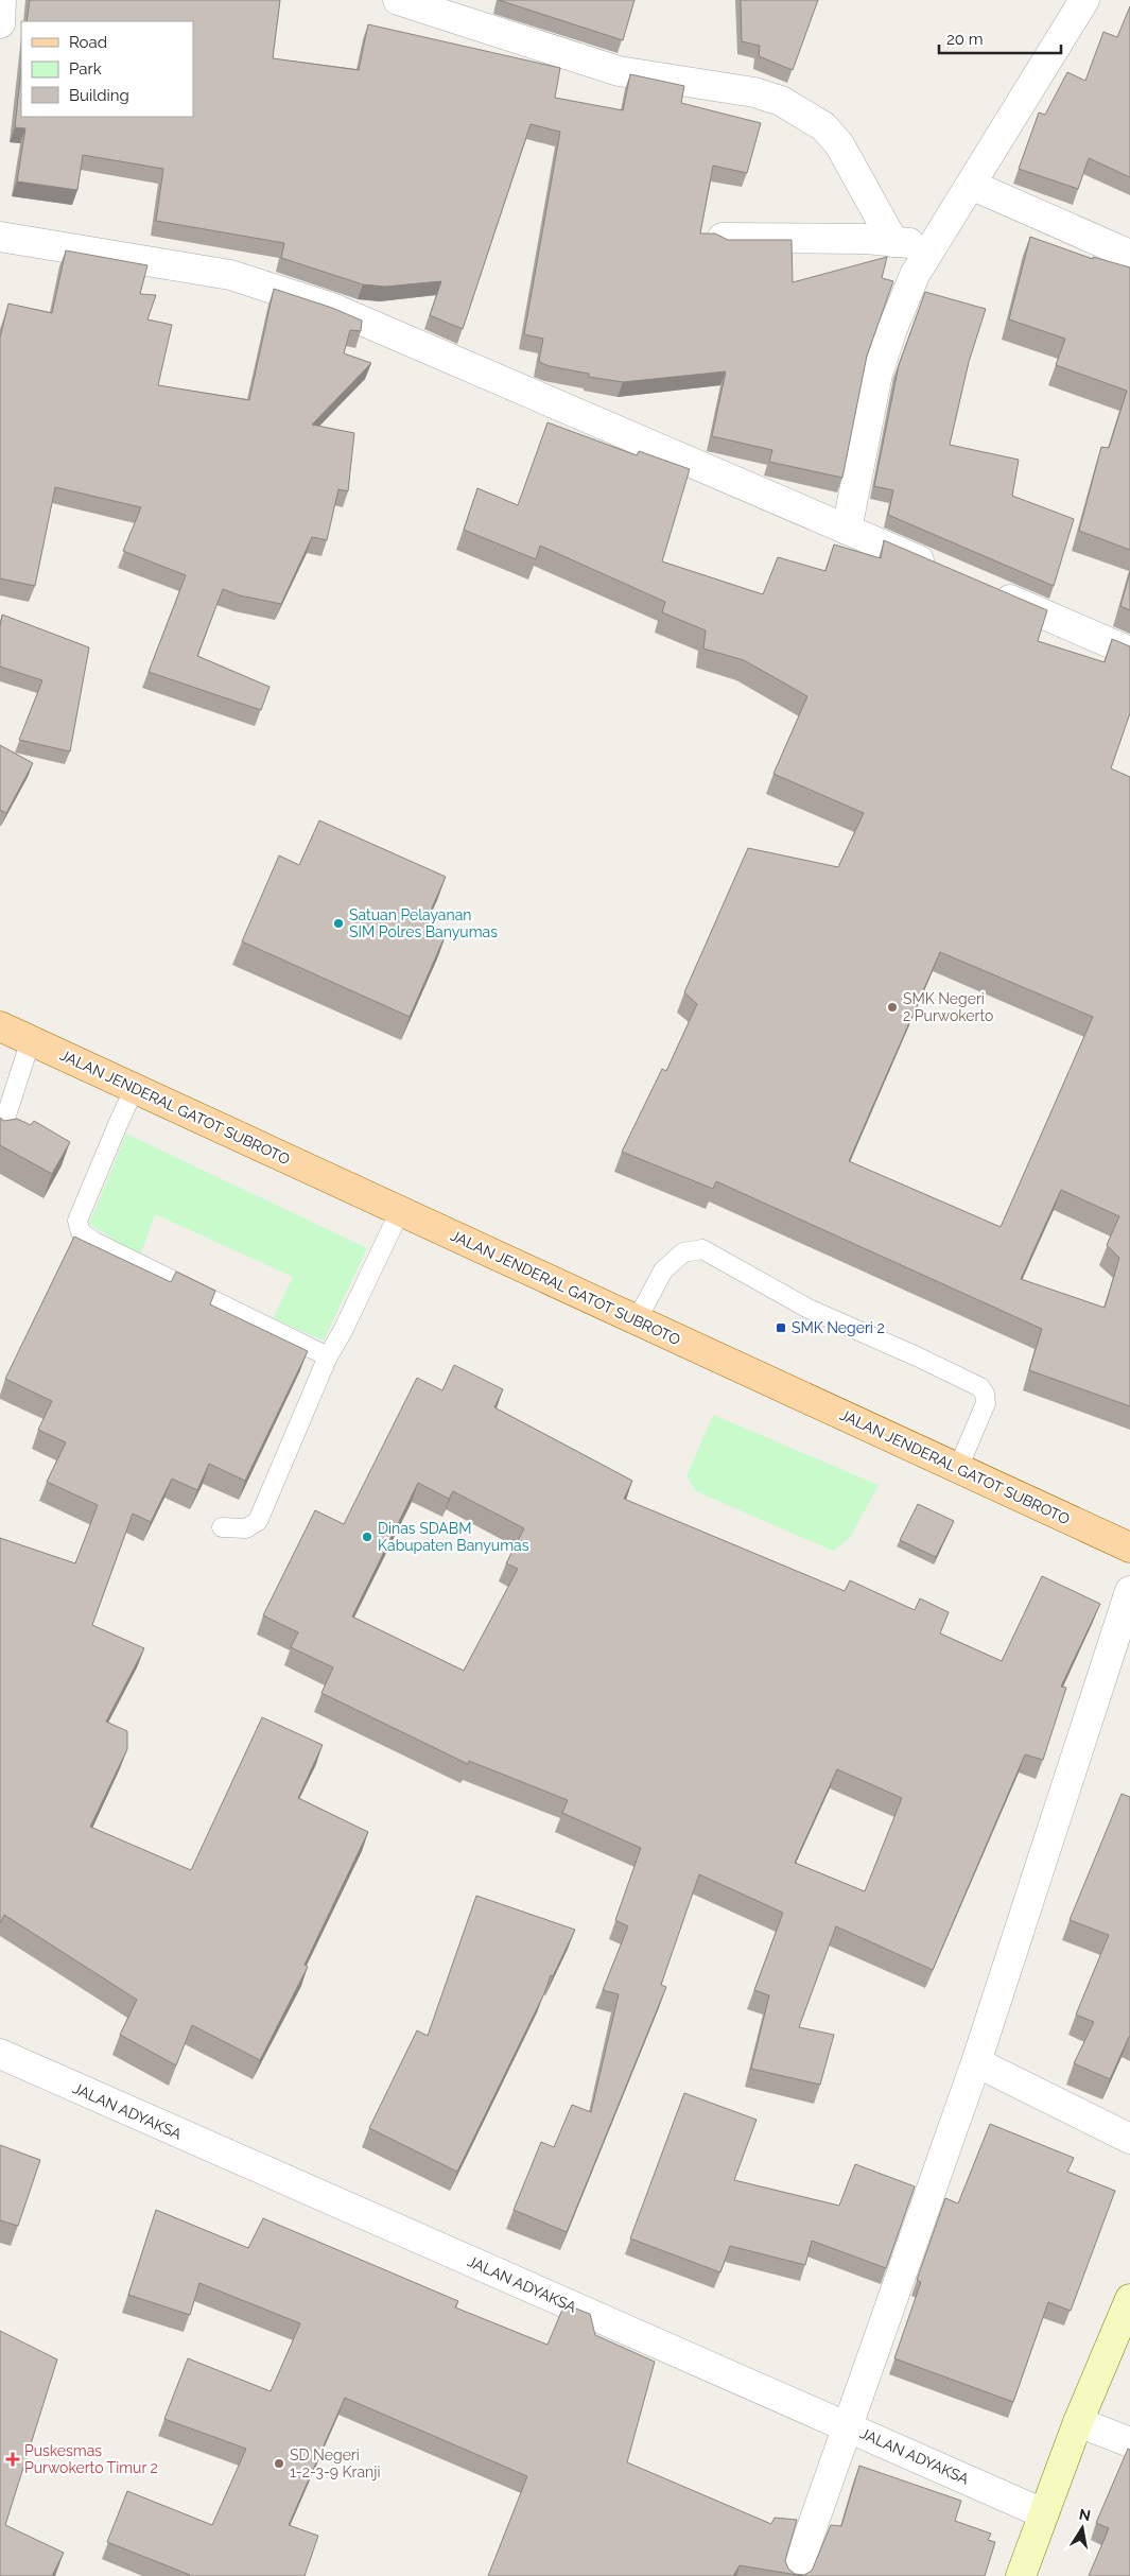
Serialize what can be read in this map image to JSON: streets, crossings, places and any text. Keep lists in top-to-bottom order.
{
  "streets": {
    "main road": ["JALAN JENDERAL GATOT SUBROTO"],
    "street": ["JALAN ADYAKSA"]
  },
  "places": {
    "other": [
      "Satuan Pelayanan SIM Polres Banyumas",
      "SMK Negeri 2 Purwokerto",
      "Dinas SDABM Kabupaten Banyumas",
      "SD Negeri 1-2-3-9 Kranji"
    ],
    "transit": ["SMK Negeri 2"],
    "health": ["Puskesmas Purwokerto Timur 2"]
  },
  "legend": ["Road", "Park", "Building"],
  "scale_bar": "20 m",
  "north": "top"
}
